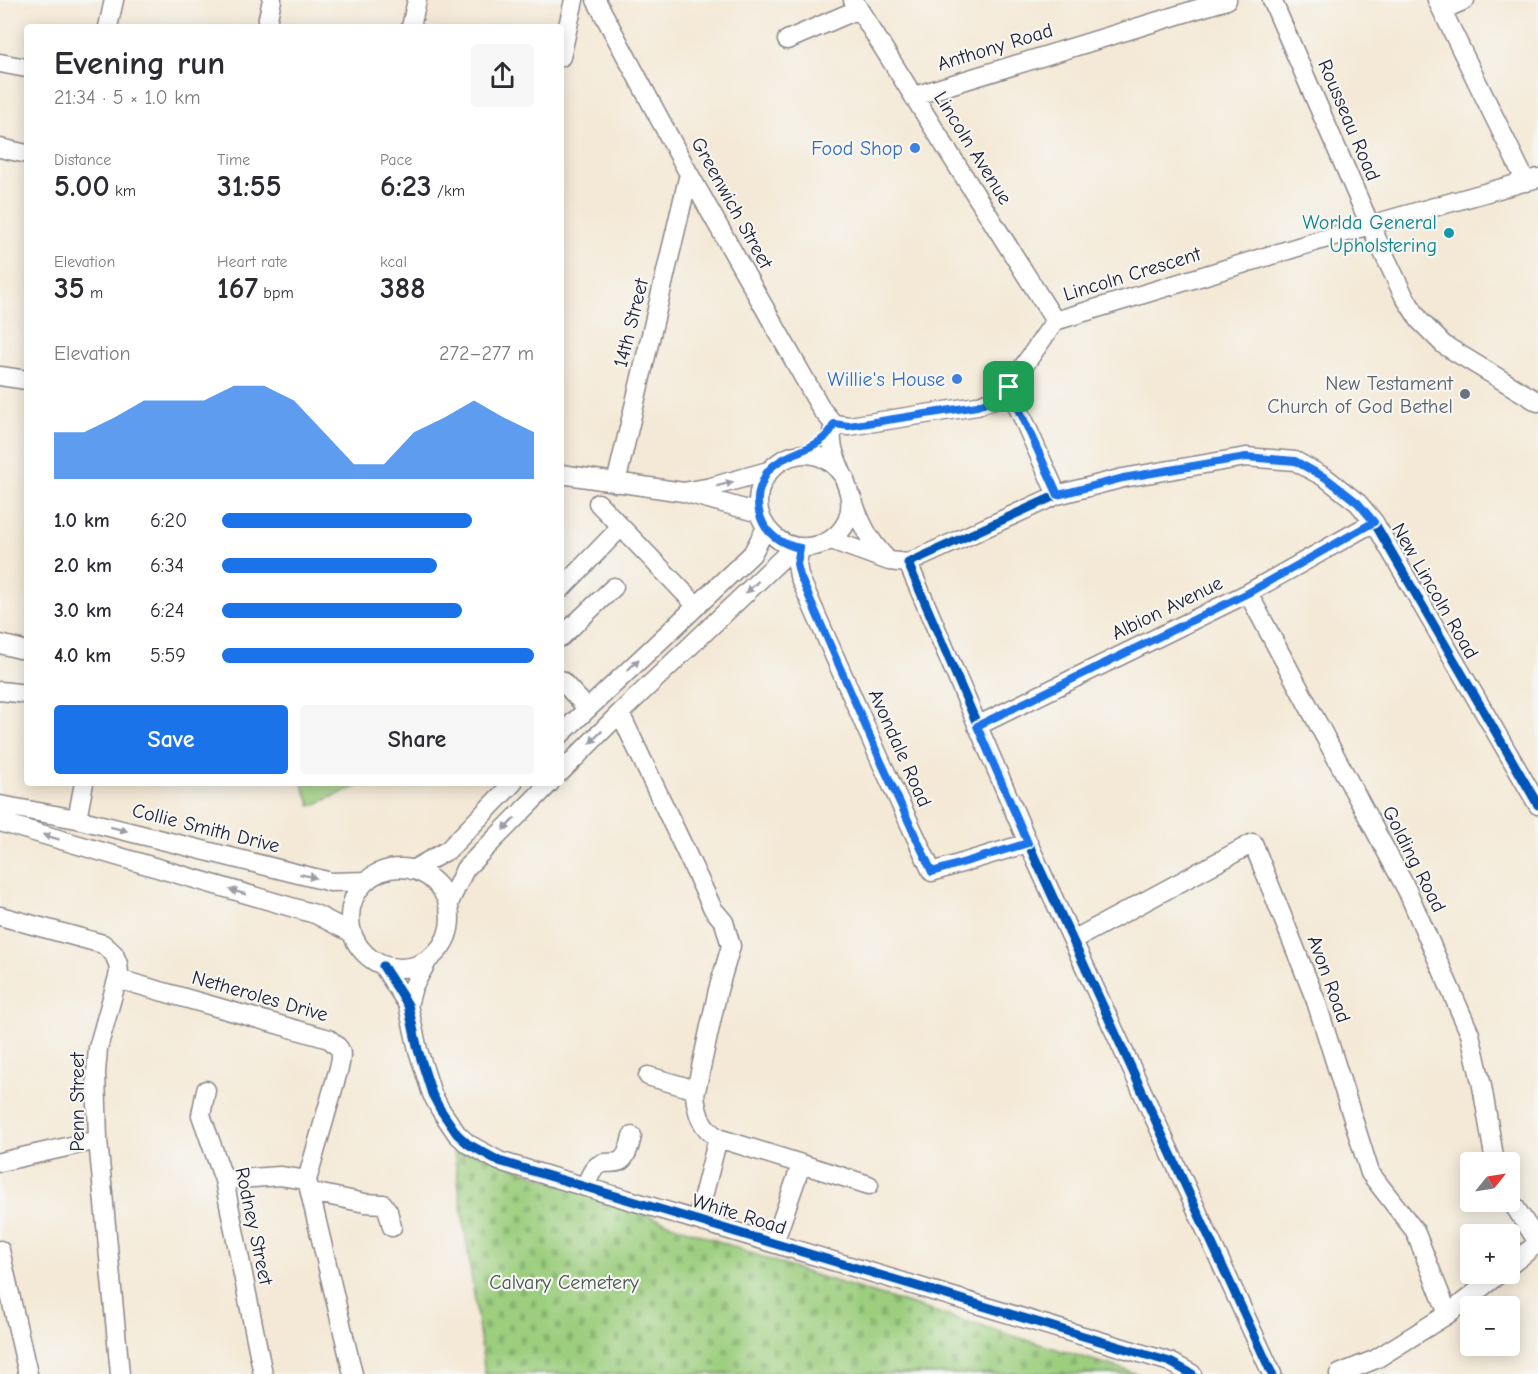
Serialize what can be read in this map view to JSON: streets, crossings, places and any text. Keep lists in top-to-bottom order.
{
  "streets": {
    "street": [
      "Anthony Road",
      "Rousseau Road",
      "Lincoln Avenue",
      "Greenwich Street",
      "Lincoln Crescent",
      "14th Street",
      "New Lincoln Road",
      "Albion Avenue",
      "Avondale Road",
      "Collie Smith Drive",
      "Golding Road",
      "Avon Road",
      "Netheroles Drive",
      "Penn Street",
      "White Road",
      "Rodney Street"
    ]
  },
  "crossings": [
    ["Anthony Road", "Lincoln Avenue"],
    ["Rousseau Road", "Lincoln Crescent"],
    ["Lincoln Avenue", "Lincoln Crescent"],
    ["Greenwich Street", "Lincoln Crescent"],
    ["Greenwich Street", "14th Street"],
    ["New Lincoln Road", "Albion Avenue"],
    ["Albion Avenue", "Golding Road"],
    ["Collie Smith Drive", "White Road"],
    ["Netheroles Drive", "Penn Street"]
  ],
  "parks": ["Calvary Cemetery"],
  "places": [
    "Food Shop",
    "Worlda General Upholstering",
    "Willie's House",
    "New Testament Church of God Bethel"
  ],
  "north": "top right",
  "page": {
    "heading": ["Evening run", "21:34 · 5 × 1.0 km"],
    "stats": [
      ["Distance", "5.00 km"],
      ["Time", "31:55"],
      ["Pace", "6:23 /km"],
      ["Elevation", "35 m"],
      ["Heart rate", "167 bpm"],
      ["kcal", "388"]
    ],
    "chart": ["Elevation", "272–277 m"],
    "list": [
      {
        "name": "1.0 km",
        "note": "6:20"
      },
      {
        "name": "2.0 km",
        "note": "6:34"
      },
      {
        "name": "3.0 km",
        "note": "6:24"
      },
      {
        "name": "4.0 km",
        "note": "5:59"
      }
    ],
    "buttons": ["Save", "Share"],
    "map_buttons": ["+", "−"]
  }
}
